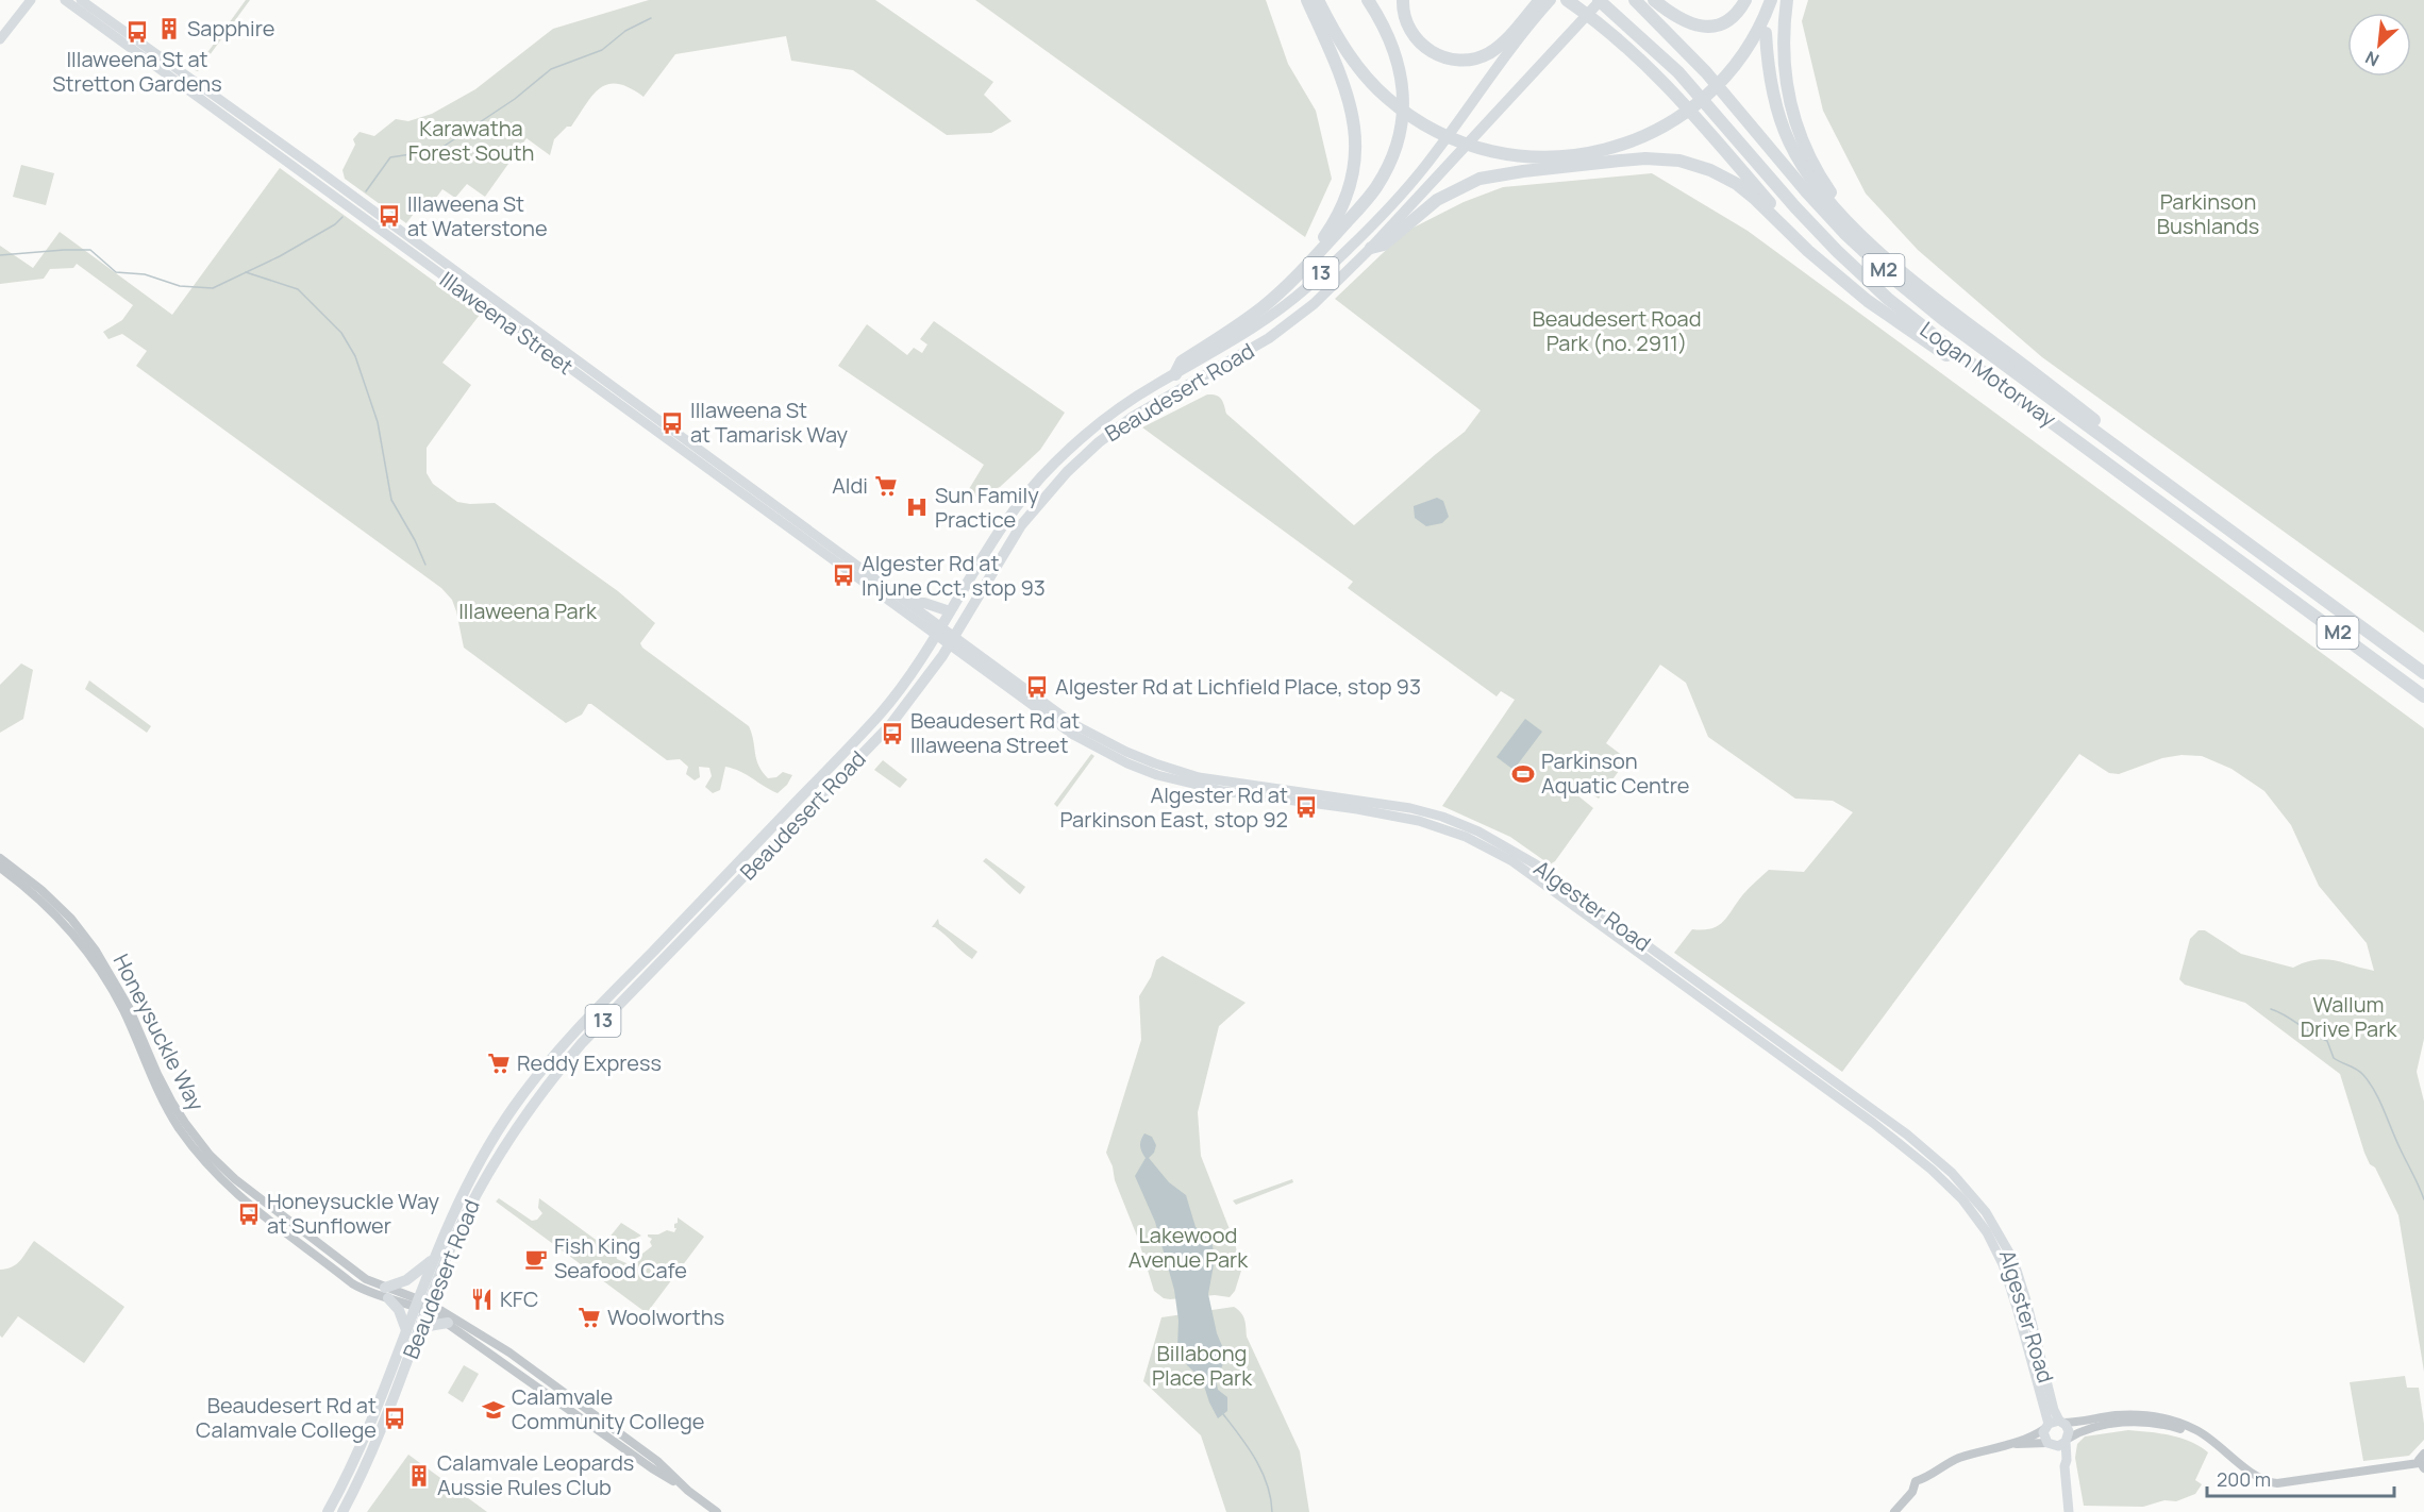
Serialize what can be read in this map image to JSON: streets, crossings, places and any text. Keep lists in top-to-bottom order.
{
  "streets": {
    "highway": [
      "M2",
      "13",
      "Logan Motorway",
      "Beaudesert Road"
    ],
    "main road": ["Illaweena Street", "Algester Road"],
    "street": ["Honeysuckle Way"]
  },
  "crossings": [
    ["Illaweena Street", "Beaudesert Road"],
    ["Illaweena Street", "Algester Road"],
    ["Logan Motorway", "Beaudesert Road"],
    ["Beaudesert Road", "Algester Road"],
    ["Beaudesert Road", "Honeysuckle Way"]
  ],
  "parks": [
    "Karawatha Forest South",
    "Parkinson Bushlands",
    "Beaudesert Road Park (no. 2911)",
    "Illaweena Park",
    "Wallum Drive Park",
    "Lakewood Avenue Park",
    "Billabong Place Park"
  ],
  "places": {
    "building": ["Sapphire", "Calamvale Leopards Aussie Rules Club"],
    "bus stop": [
      "Illaweena St at Stretton Gardens",
      "Illaweena St at Waterstone",
      "Illaweena St at Tamarisk Way",
      "Algester Rd at Injune Cct, stop 93",
      "Algester Rd at Lichfield Place, stop 93",
      "Beaudesert Rd at Illaweena Street",
      "Algester Rd at Parkinson East, stop 92",
      "Honeysuckle Way at Sunflower",
      "Beaudesert Rd at Calamvale College"
    ],
    "supermarket": ["Aldi", "Reddy Express", "Woolworths"],
    "hospital": ["Sun Family Practice"],
    "sports": ["Parkinson Aquatic Centre"],
    "cafe": ["Fish King Seafood Cafe"],
    "restaurant": ["KFC"],
    "school or university": ["Calamvale Community College"]
  },
  "scale_bar": "200 m",
  "north": "bottom left"
}
